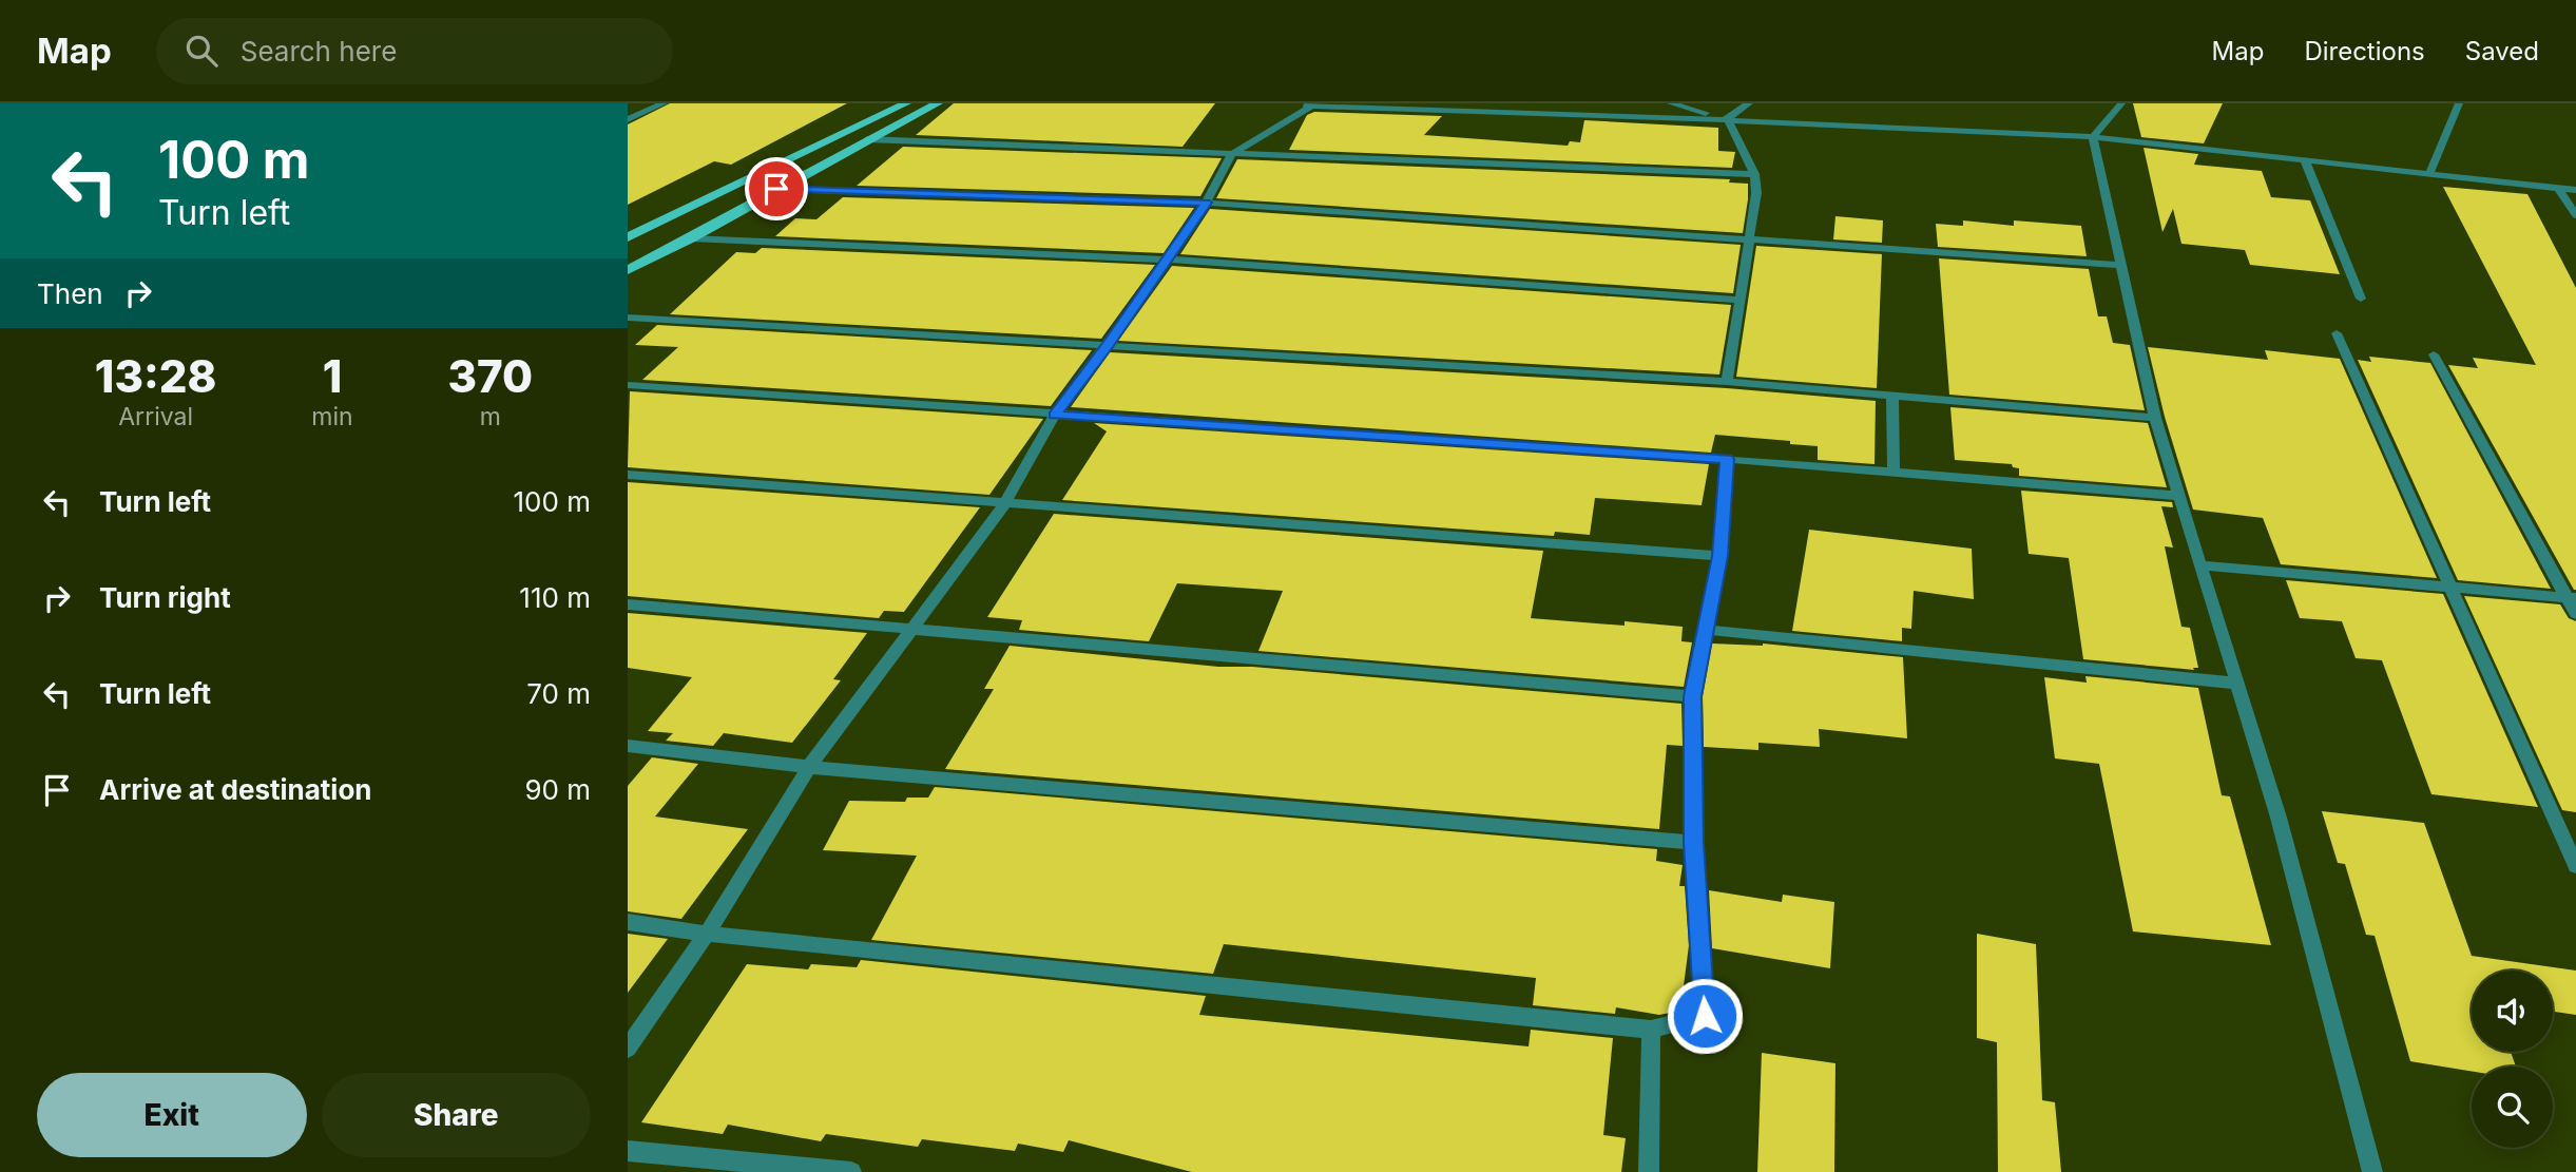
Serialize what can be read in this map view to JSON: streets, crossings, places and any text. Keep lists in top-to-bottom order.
{
  "page": {
    "header": "Map",
    "search": "Search here",
    "nav": ["Map", "Directions", "Saved"],
    "turn": ["100 m", "Turn left"],
    "then": "Then",
    "eta": [
      "13:28",
      "Arrival",
      "1",
      "min",
      "370",
      "m"
    ],
    "list": [
      {
        "name": "Turn left",
        "value": "100 m"
      },
      {
        "name": "Turn right",
        "value": "110 m"
      },
      {
        "name": "Turn left",
        "value": "70 m"
      },
      {
        "name": "Arrive at destination",
        "value": "90 m"
      }
    ],
    "buttons": ["Exit", "Share"]
  }
}
